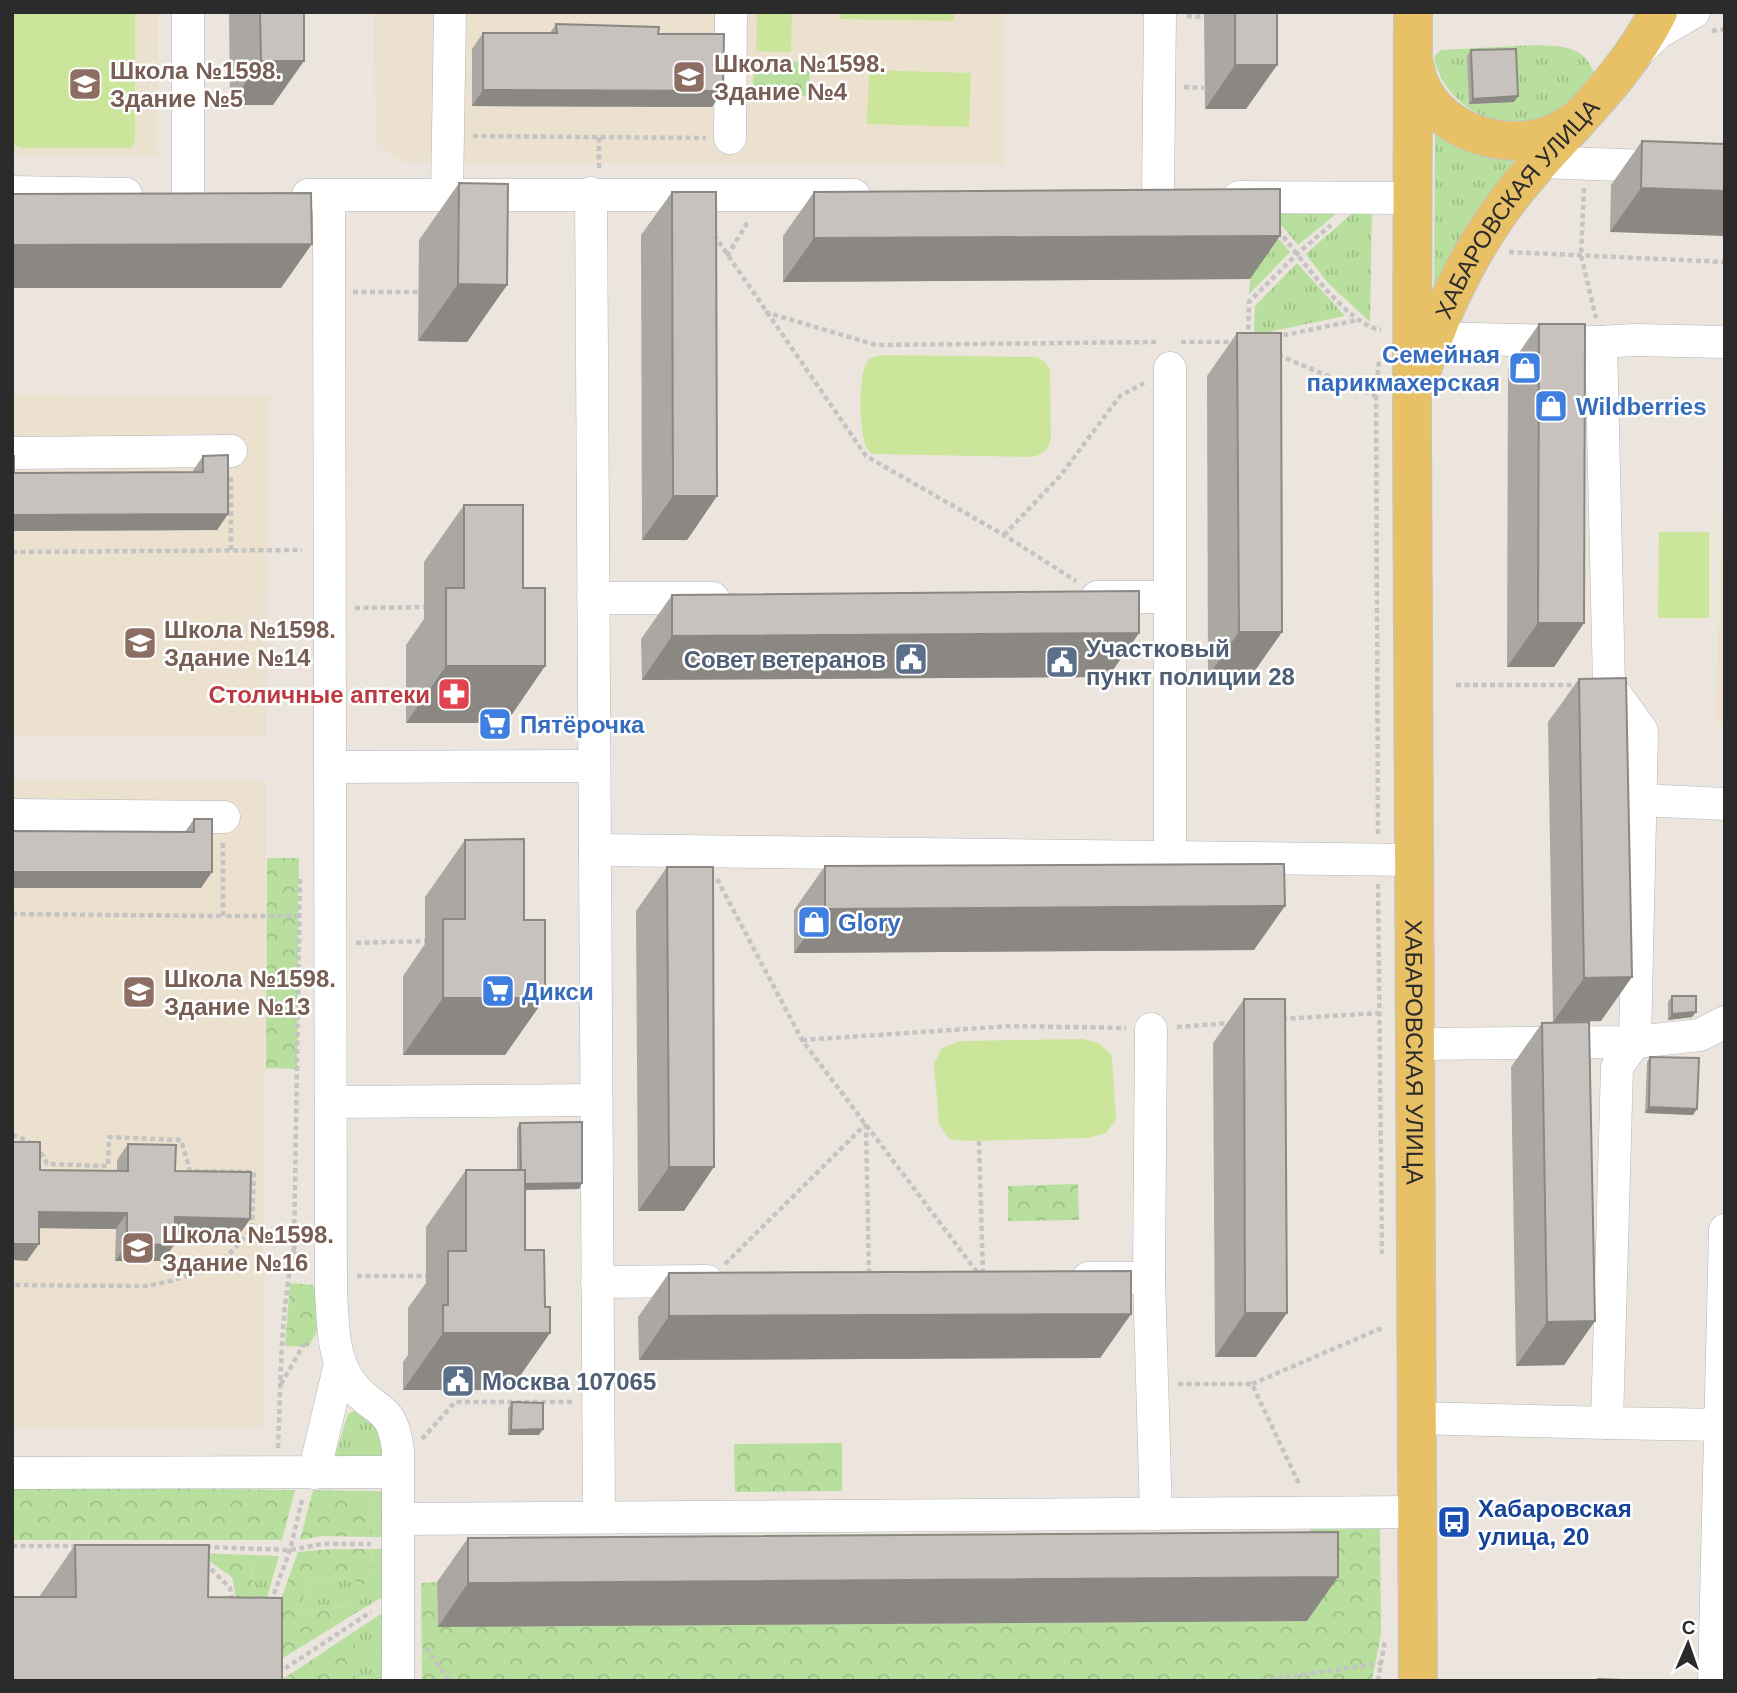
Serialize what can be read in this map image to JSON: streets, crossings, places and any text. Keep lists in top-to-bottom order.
{
  "streets": {
    "main road": ["ХАБАРОВСКАЯ УЛИЦА"]
  },
  "places": {
    "school or university": [
      "Школа №1598. Здание №4",
      "Школа №1598. Здание №5",
      "Школа №1598. Здание №14",
      "Школа №1598. Здание №13",
      "Школа №1598. Здание №16"
    ],
    "shop": ["Семейная парикмахерская", "Wildberries", "Glory"],
    "public building": ["Совет ветеранов", "Участковый пункт полиции 28", "Москва 107065"],
    "pharmacy": ["Столичные аптеки"],
    "supermarket": ["Пятёрочка", "Дикси"],
    "bus stop": ["Хабаровская улица, 20"]
  },
  "north": "top"
}
